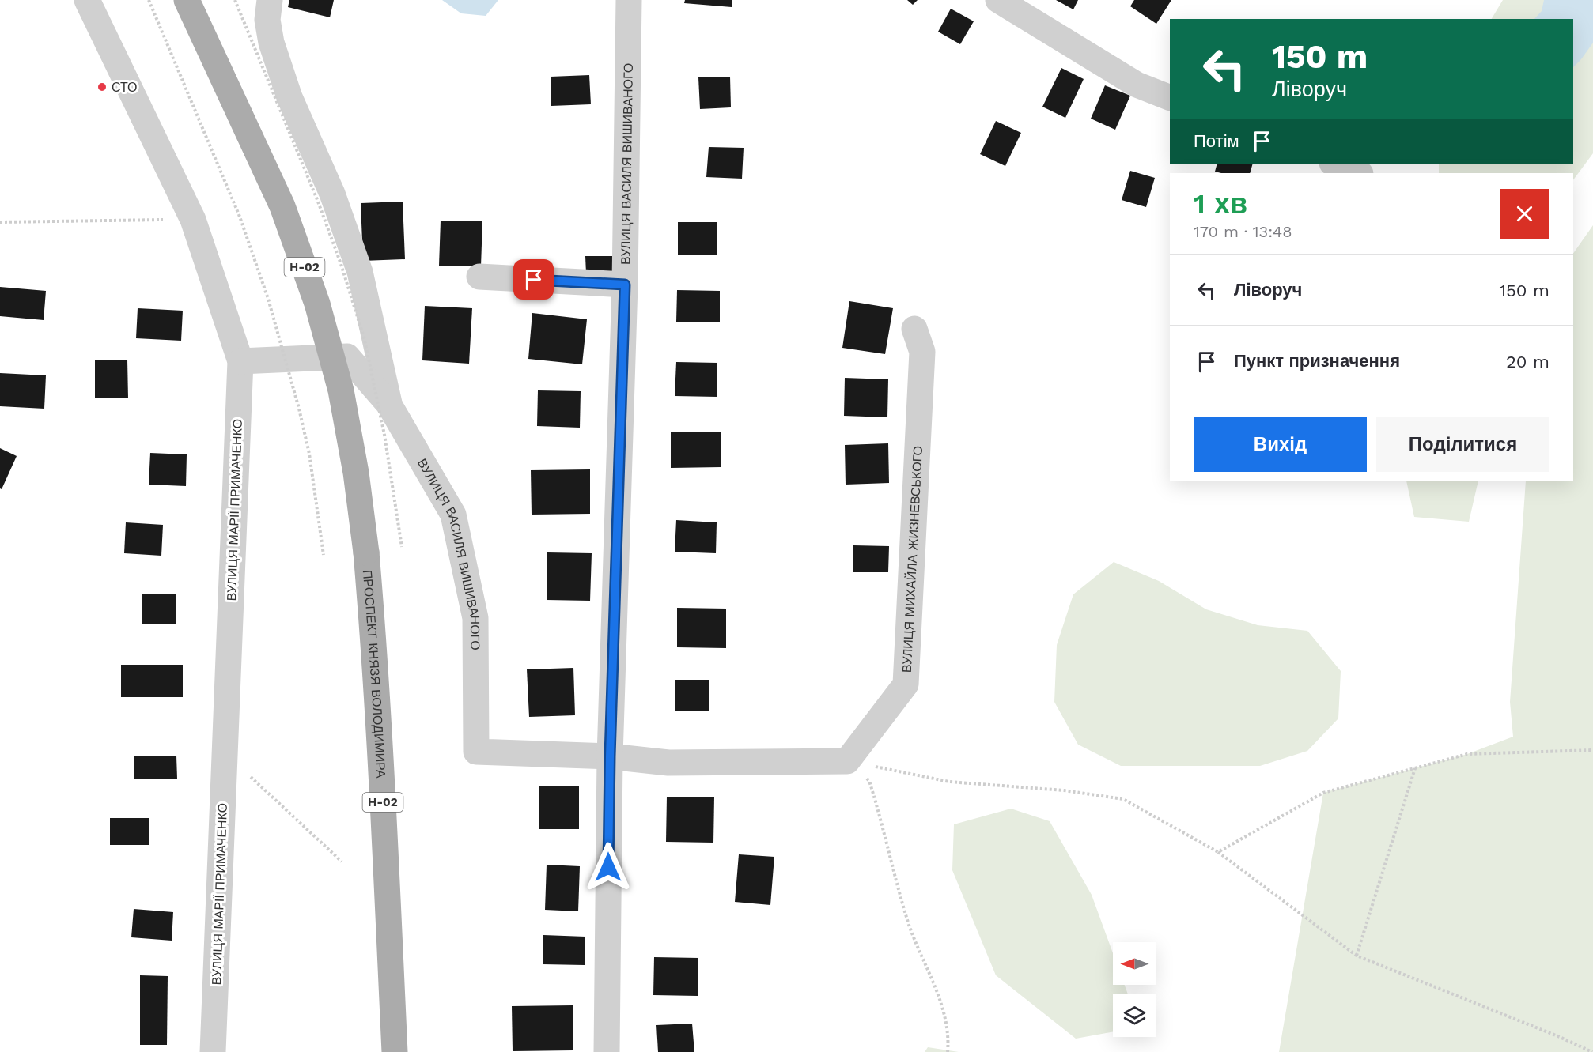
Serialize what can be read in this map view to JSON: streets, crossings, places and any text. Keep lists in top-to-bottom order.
{
  "streets": {
    "main road": ["Н-02", "ПРОСПЕКТ КНЯЗЯ ВОЛОДИМИРА"],
    "street": ["ВУЛИЦЯ ВАСИЛЯ ВИШИВАНОГО", "ВУЛИЦЯ МАРІЇ ПРИМАЧЕНКО", "ВУЛИЦЯ МИХАЙЛА ЖИЗНЕВСЬКОГО"]
  },
  "crossings": [
    ["ВУЛИЦЯ ВАСИЛЯ ВИШИВАНОГО", "ВУЛИЦЯ МАРІЇ ПРИМАЧЕНКО"]
  ],
  "places": ["СТО"],
  "north": "left",
  "page": {
    "turn": ["150 m", "Ліворуч"],
    "then": "Потім",
    "heading": ["1 хв", "170 m · 13:48"],
    "list": [
      {
        "name": "Ліворуч",
        "value": "150 m"
      },
      {
        "name": "Пункт призначення",
        "value": "20 m"
      }
    ],
    "buttons": ["Вихід", "Поділитися"]
  }
}
